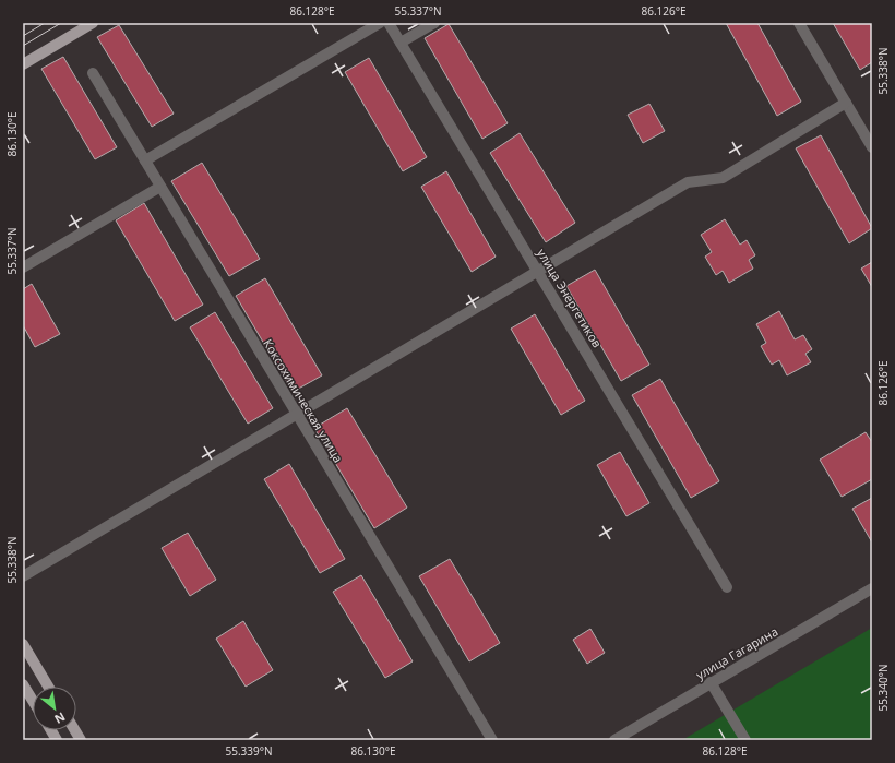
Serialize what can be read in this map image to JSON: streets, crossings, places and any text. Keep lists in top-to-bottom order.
{
  "streets": {
    "street": ["улица Энергетиков", "Коксохимическая улица", "улица Гагарина"]
  },
  "north": "bottom right",
  "coordinates": [
    "86.128°E",
    "55.337°N",
    "86.126°E",
    "55.338°N",
    "86.130°E",
    "55.340°N",
    "55.339°N"
  ]
}
